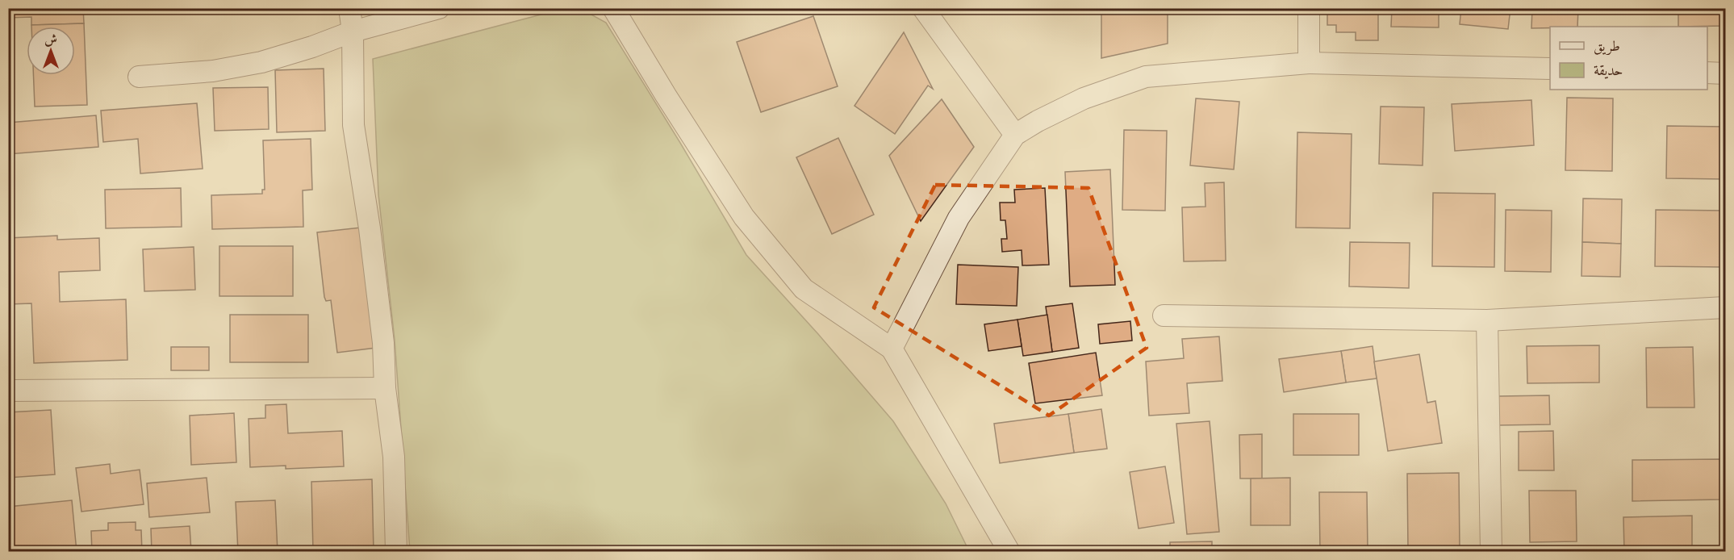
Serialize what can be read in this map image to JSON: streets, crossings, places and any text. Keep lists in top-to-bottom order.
{
  "legend": ["طريق", "حديقة"],
  "north": "top"
}
